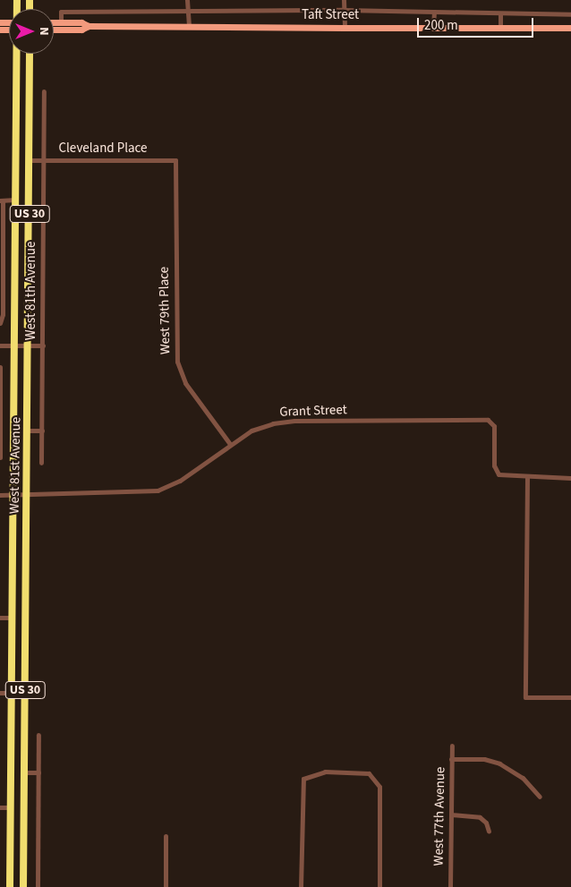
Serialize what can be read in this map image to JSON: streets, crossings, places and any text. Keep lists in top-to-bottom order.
{
  "streets": {
    "main road": ["Taft Street", "US 30", "West 81st Avenue"],
    "street": [
      "Cleveland Place",
      "West 81th Avenue",
      "West 79th Place",
      "Grant Street",
      "West 77th Avenue"
    ]
  },
  "crossings": [
    ["Cleveland Place", "West 81th Avenue"],
    ["Cleveland Place", "West 79th Place"],
    ["Cleveland Place", "West 81st Avenue"],
    ["West 79th Place", "Grant Street"],
    ["Grant Street", "West 81st Avenue"]
  ],
  "scale_bar": "200 m",
  "north": "right"
}
